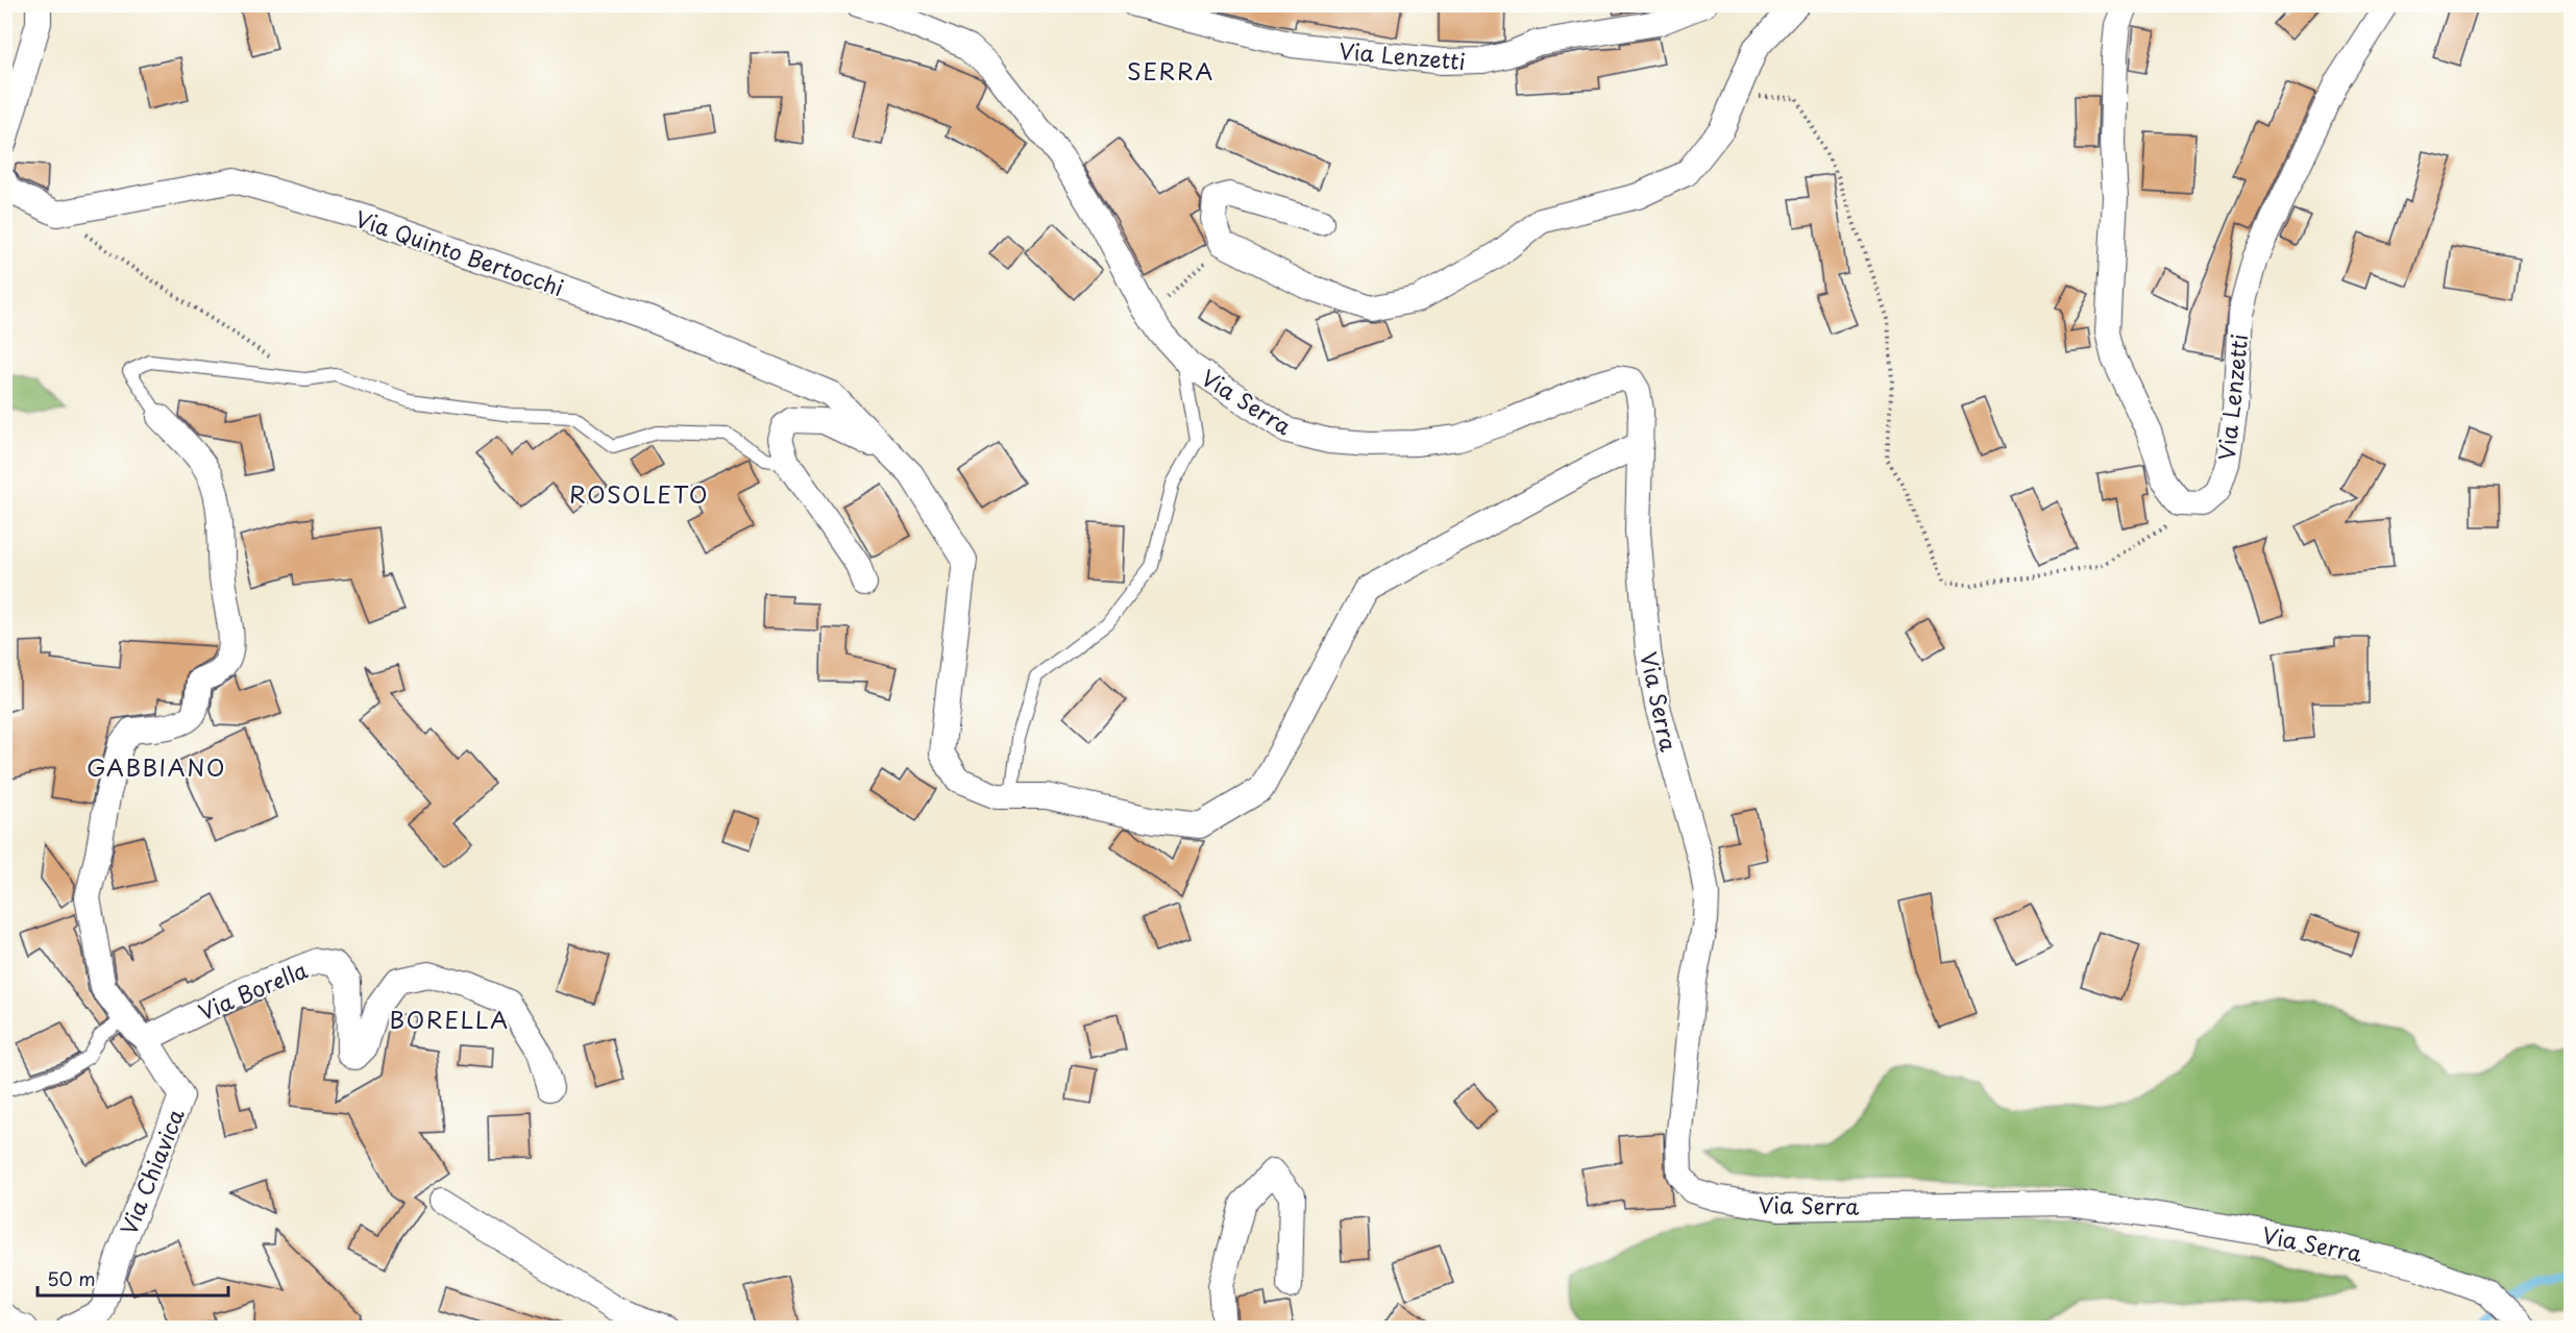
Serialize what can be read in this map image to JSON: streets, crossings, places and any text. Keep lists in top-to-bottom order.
{
  "streets": {
    "street": [
      "Via Lenzetti",
      "Via Quinto Bertocchi",
      "Via Serra",
      "Via Borella",
      "Via Chiavica"
    ]
  },
  "crossings": [
    ["Via Quinto Bertocchi", "Via Serra"],
    ["Via Borella", "Via Chiavica"]
  ],
  "districts": [
    "SERRA",
    "ROSOLETO",
    "GABBIANO",
    "BORELLA"
  ],
  "scale_bar": "50 m"
}
